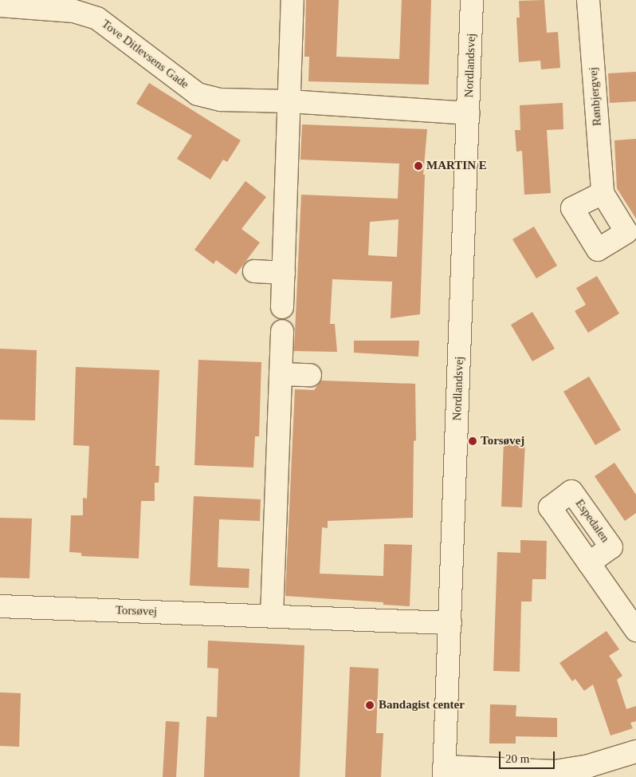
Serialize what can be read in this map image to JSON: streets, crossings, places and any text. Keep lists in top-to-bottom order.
{
  "streets": {
    "street": [
      "Tove Ditlevsens Gade",
      "Nordlandsvej",
      "Rønbjergvej",
      "Torsøvej"
    ]
  },
  "crossings": [
    ["Tove Ditlevsens Gade", "Nordlandsvej"],
    ["Nordlandsvej", "Torsøvej"]
  ],
  "places": ["MARTIN E", "Torsøvej", "Bandagist center"],
  "scale_bar": "20 m"
}
